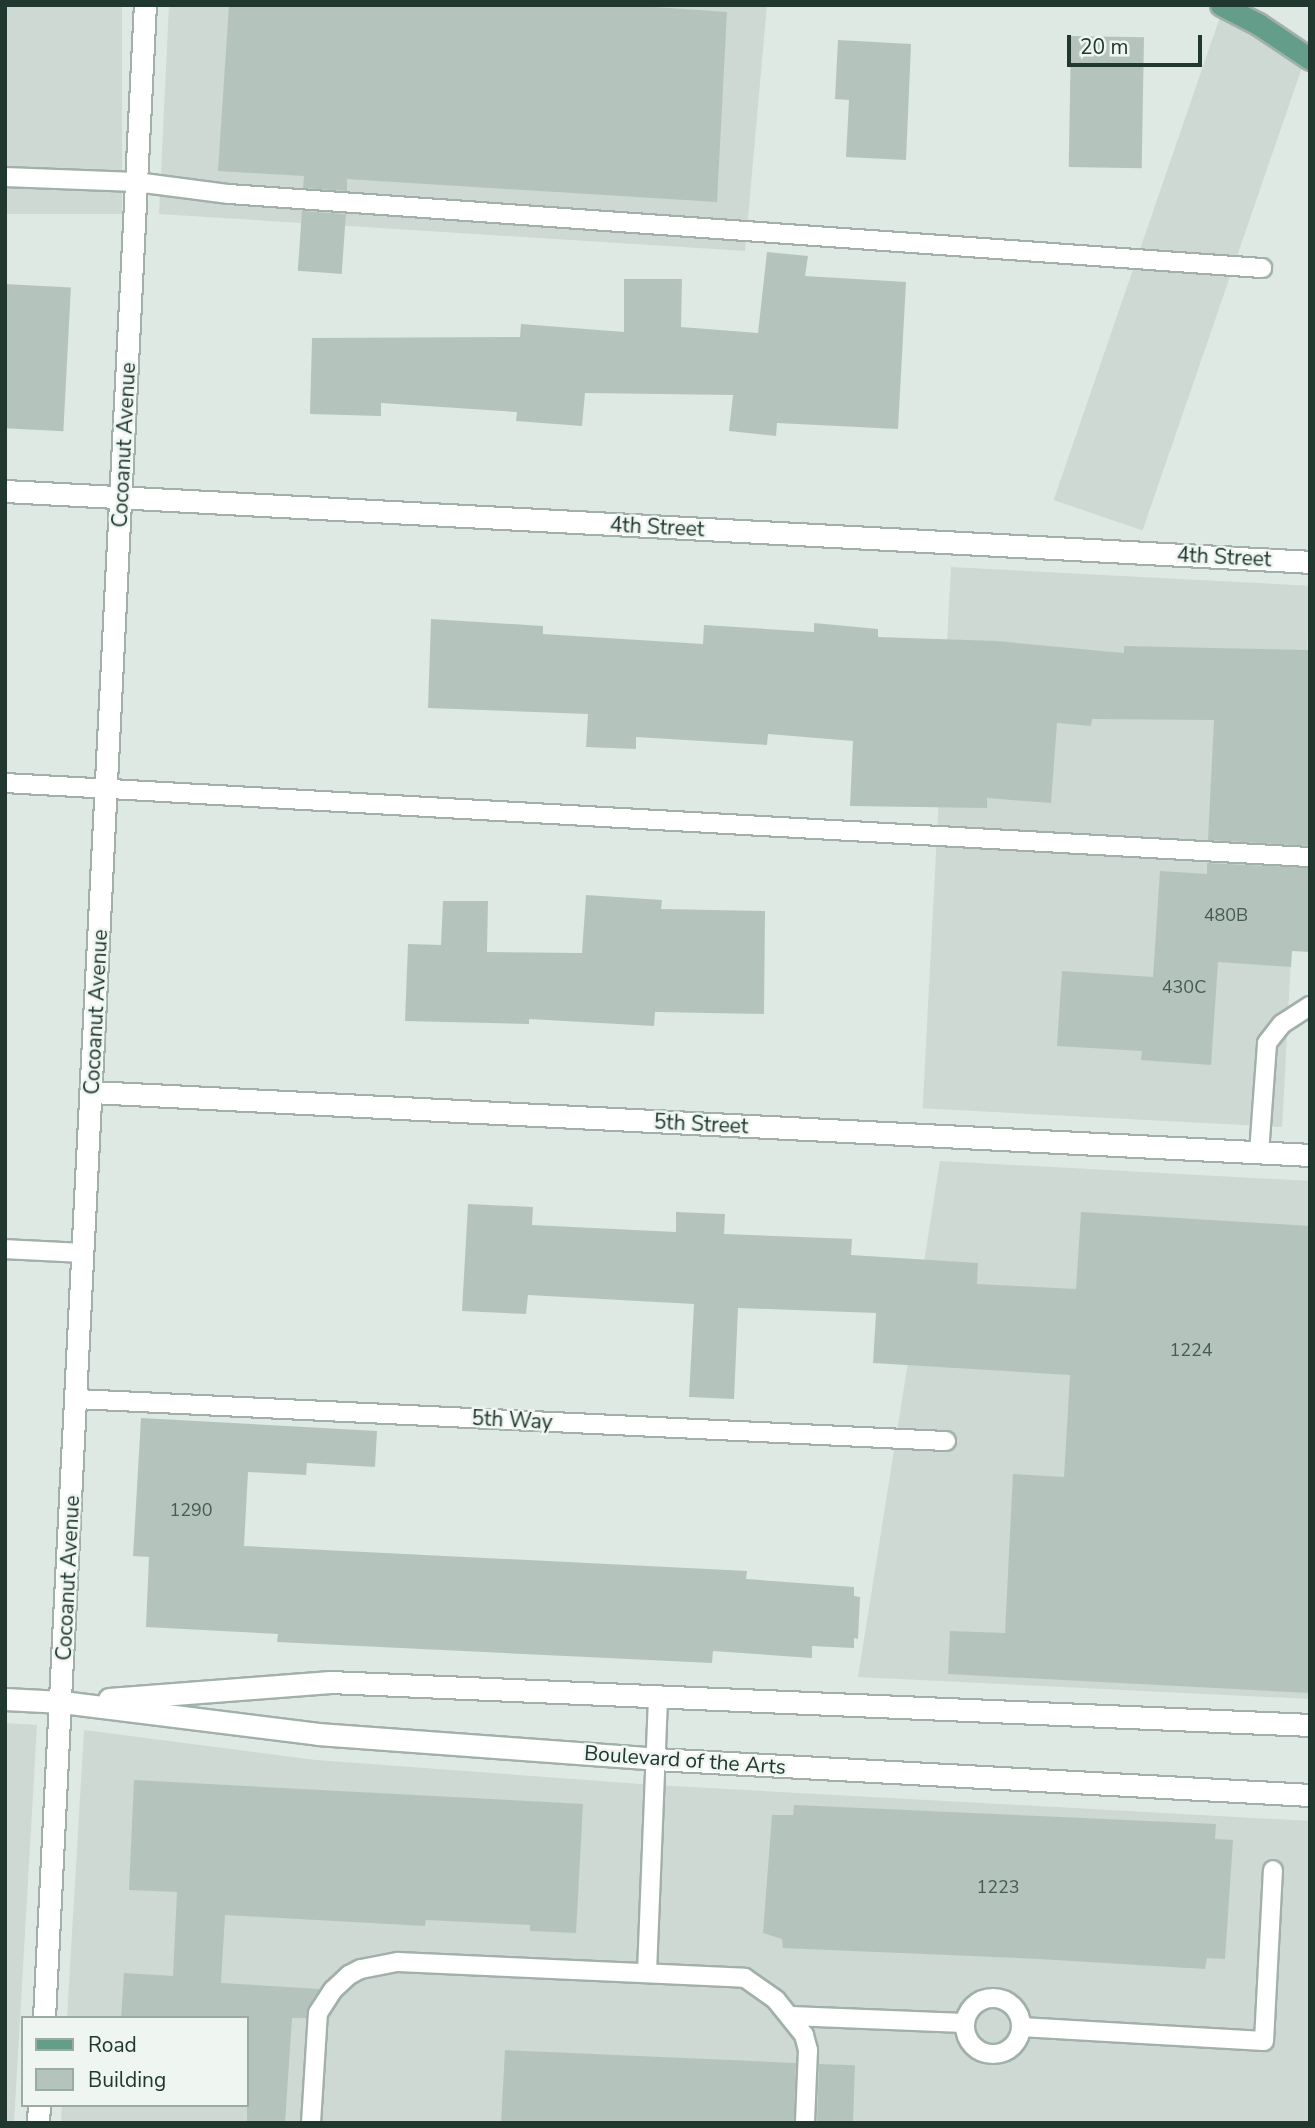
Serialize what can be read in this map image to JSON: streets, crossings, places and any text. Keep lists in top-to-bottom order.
{
  "streets": {
    "street": [
      "Cocoanut Avenue",
      "4th Street",
      "5th Street",
      "Boulevard of the Arts"
    ],
    "lane": ["5th Way"]
  },
  "crossings": [
    ["Cocoanut Avenue", "4th Street"],
    ["Cocoanut Avenue", "5th Street"],
    ["Cocoanut Avenue", "5th Way"],
    ["Cocoanut Avenue", "Boulevard of the Arts"]
  ],
  "house_numbers": [
    "480B",
    "430C",
    "1224",
    "1290",
    "1223"
  ],
  "legend": ["Road", "Building"],
  "scale_bar": "20 m"
}
